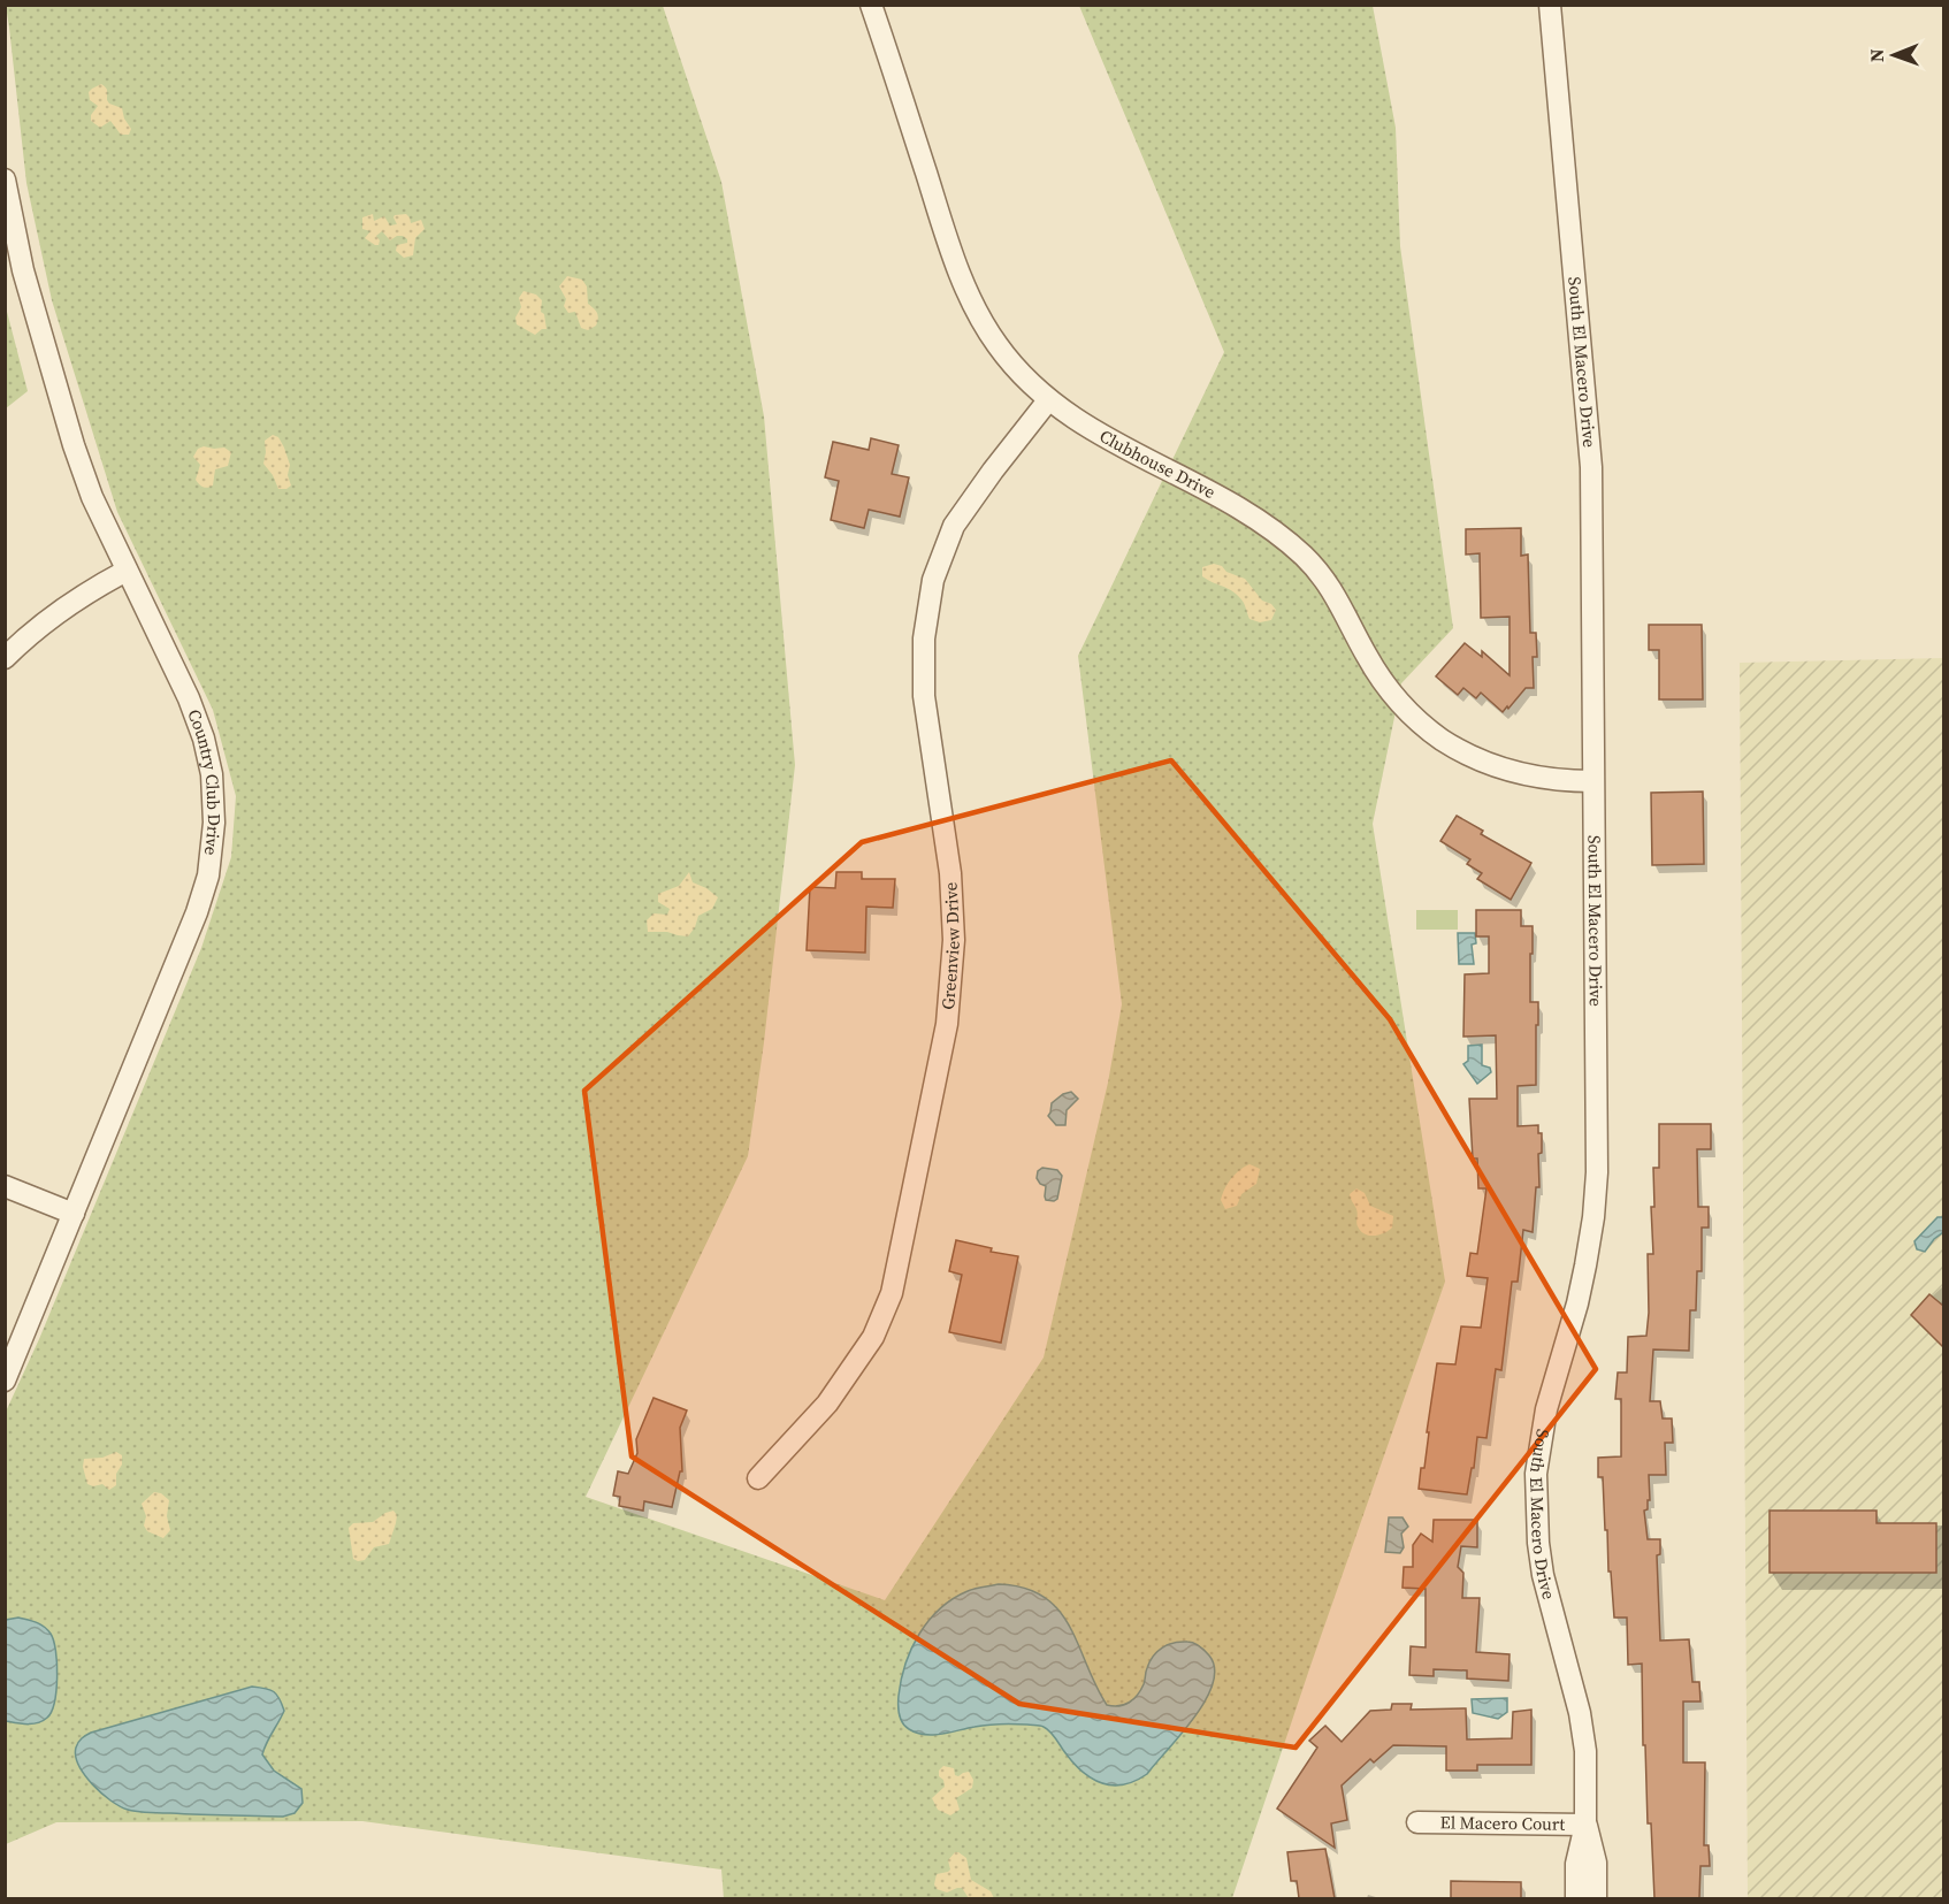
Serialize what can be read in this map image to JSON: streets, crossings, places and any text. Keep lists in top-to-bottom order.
{
  "streets": {
    "street": [
      "South El Macero Drive",
      "Clubhouse Drive",
      "Country Club Drive",
      "Greenview Drive",
      "El Macero Court"
    ]
  },
  "crossings": [
    ["South El Macero Drive", "Clubhouse Drive"],
    ["South El Macero Drive", "El Macero Court"],
    ["Clubhouse Drive", "Greenview Drive"]
  ],
  "north": "left"
}
